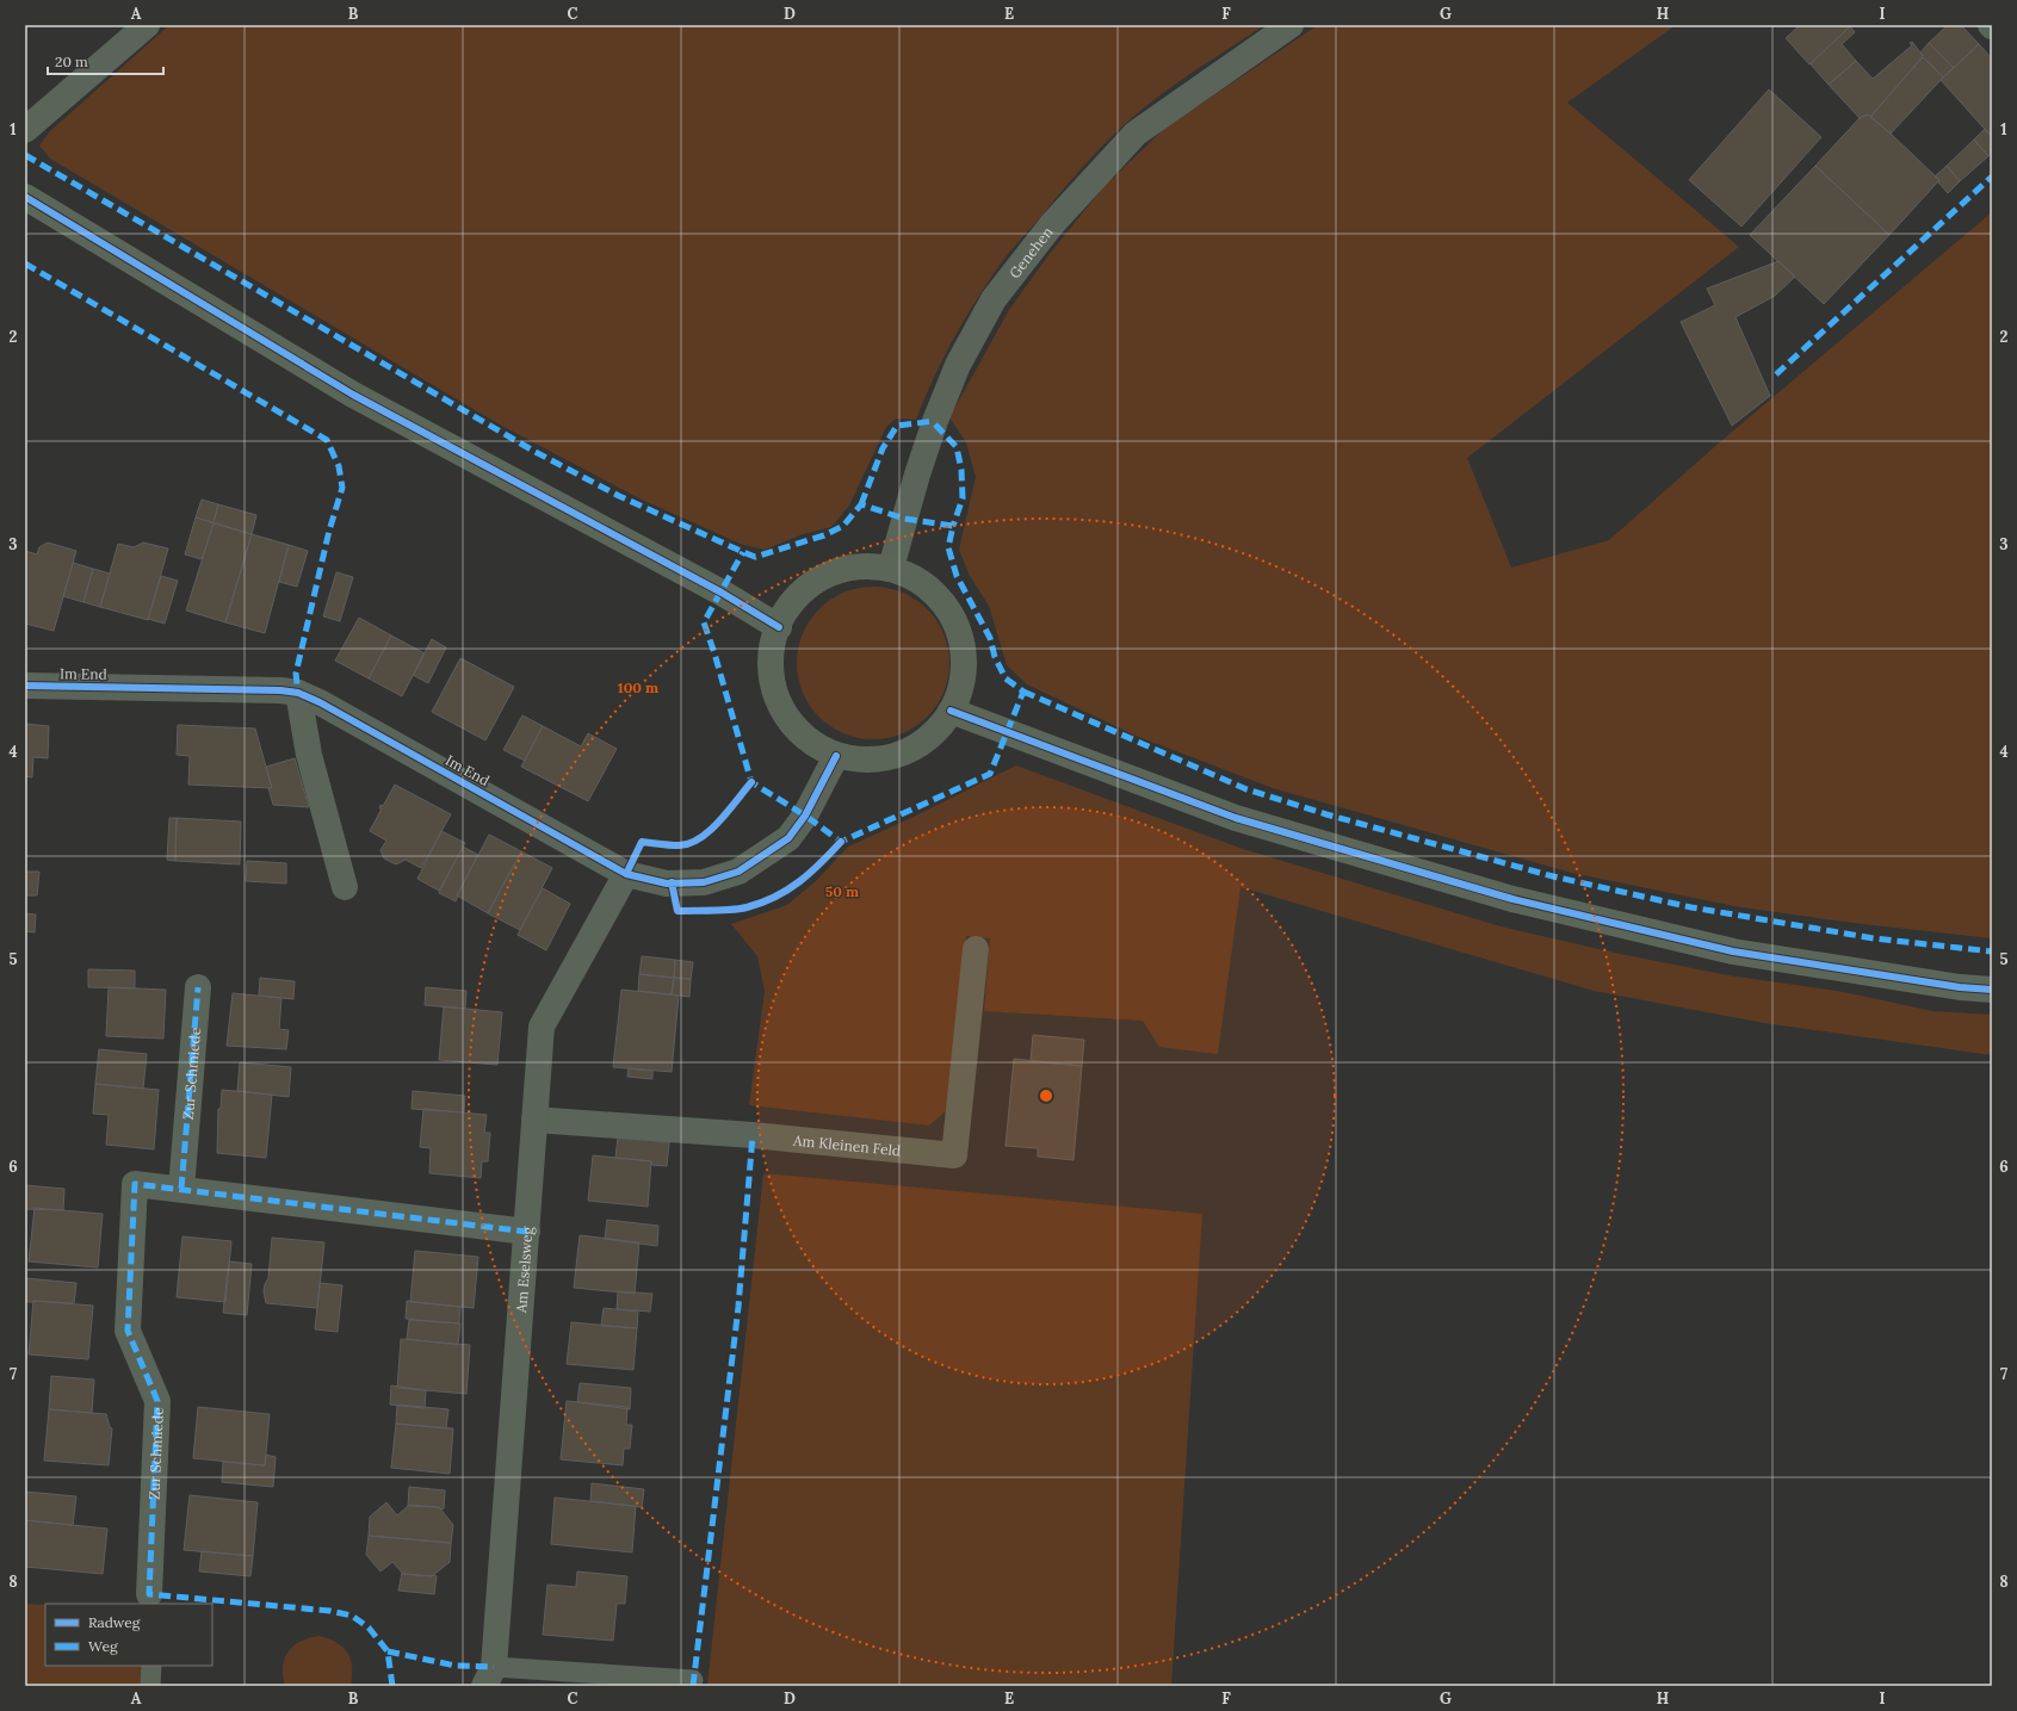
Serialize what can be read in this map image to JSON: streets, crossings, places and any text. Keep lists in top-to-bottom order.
{
  "streets": {
    "street": [
      "Genehen",
      "Im End",
      "Zur Schmiede",
      "Am Kleinen Feld",
      "Am Eselsweg"
    ]
  },
  "crossings": [
    ["Im End", "Am Eselsweg"],
    ["Zur Schmiede", "Am Eselsweg"],
    ["Am Kleinen Feld", "Am Eselsweg"]
  ],
  "legend": ["Radweg", "Weg"],
  "scale_bar": "20 m",
  "grid": {
    "columns": [
      "A",
      "B",
      "C",
      "D",
      "E",
      "F",
      "G",
      "H",
      "I"
    ],
    "rows": [
      "1",
      "2",
      "3",
      "4",
      "5",
      "6",
      "7",
      "8"
    ]
  },
  "rings": ["100 m", "50 m"]
}
